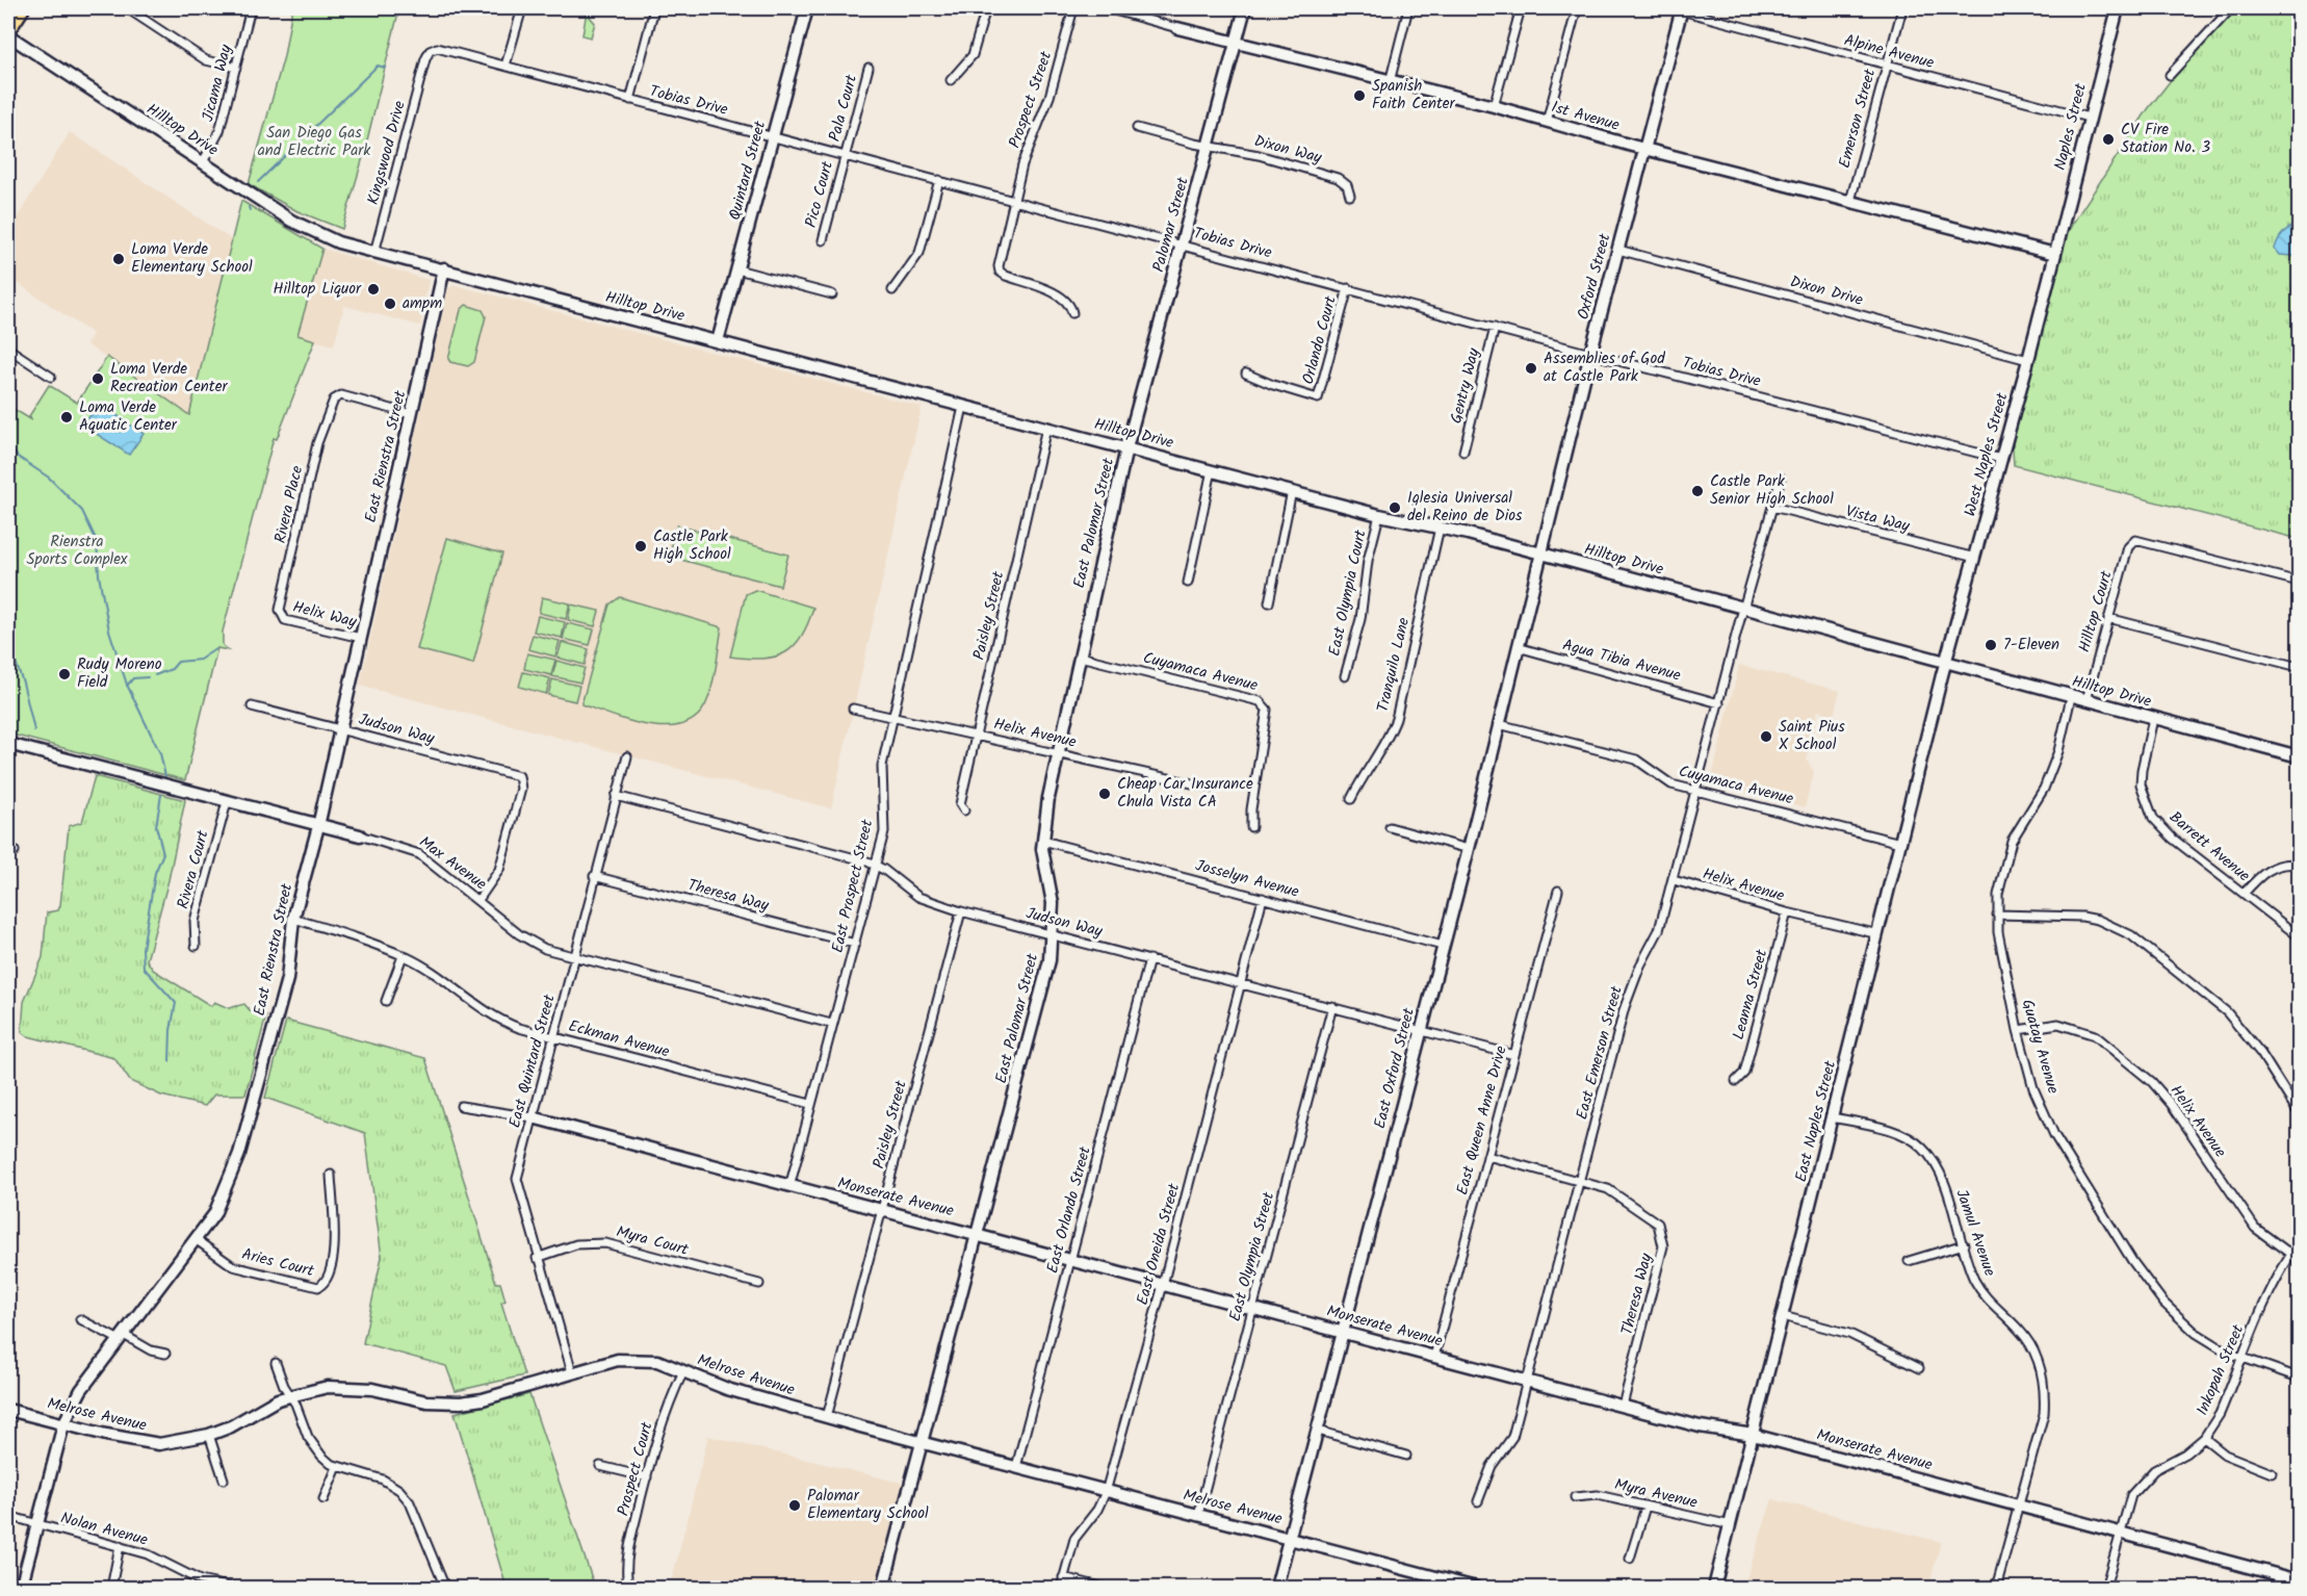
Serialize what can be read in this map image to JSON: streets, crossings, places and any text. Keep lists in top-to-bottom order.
{
  "streets": {
    "street": [
      "Alpine Avenue",
      "Jicama Way",
      "Prospect Street",
      "Tobias Drive",
      "Pala Court",
      "1st Avenue",
      "Emerson Street",
      "Naples Street",
      "Hilltop Drive",
      "Dixon Way",
      "Kingswood Drive",
      "Quintard Street",
      "Pico Court",
      "Palomar Street",
      "Oxford Street",
      "Dixon Drive",
      "Orlando Court",
      "Gentry Way",
      "West Naples Street",
      "East Rienstra Street",
      "Rivera Place",
      "Vista Way",
      "East Palomar Street",
      "East Olympia Court",
      "Hilltop Court",
      "Helix Way",
      "Paisley Street",
      "Agua Tibia Avenue",
      "Tranquilo Lane",
      "Cuyamaca Avenue",
      "Judson Way",
      "Helix Avenue",
      "Barrett Avenue",
      "Max Avenue",
      "Rivera Court",
      "Josselyn Avenue",
      "East Prospect Street",
      "Theresa Way",
      "Leanna Street",
      "Eckman Avenue",
      "Guatay Avenue",
      "East Emerson Street",
      "East Quintard Street",
      "East Oxford Street",
      "East Queen Anne Drive",
      "East Naples Street",
      "Monserate Avenue",
      "East Orlando Street",
      "Jamul Avenue",
      "Myra Court",
      "East Oneida Street",
      "East Olympia Street",
      "Aries Court",
      "Inkopah Street",
      "Melrose Avenue",
      "Prospect Court",
      "Myra Avenue",
      "Nolan Avenue"
    ]
  },
  "crossings": [
    ["Alpine Avenue", "Emerson Street"],
    ["Alpine Avenue", "Naples Street"],
    ["Alpine Avenue", "Oxford Street"],
    ["Jicama Way", "Hilltop Drive"],
    ["Prospect Street", "Tobias Drive"],
    ["Tobias Drive", "Pala Court"],
    ["Tobias Drive", "Kingswood Drive"],
    ["Tobias Drive", "Quintard Street"],
    ["Tobias Drive", "Pico Court"],
    ["Tobias Drive", "Palomar Street"],
    ["Tobias Drive", "Oxford Street"],
    ["Tobias Drive", "Orlando Court"],
    ["Tobias Drive", "Gentry Way"],
    ["Tobias Drive", "West Naples Street"],
    ["Pala Court", "Pico Court"],
    ["1st Avenue", "Emerson Street"],
    ["1st Avenue", "Naples Street"],
    ["1st Avenue", "Palomar Street"],
    ["1st Avenue", "Oxford Street"],
    ["1st Avenue", "West Naples Street"],
    ["Naples Street", "West Naples Street"],
    ["Hilltop Drive", "Kingswood Drive"],
    ["Hilltop Drive", "Quintard Street"],
    ["Hilltop Drive", "Palomar Street"],
    ["Hilltop Drive", "Oxford Street"],
    ["Hilltop Drive", "West Naples Street"],
    ["Hilltop Drive", "East Rienstra Street"],
    ["Hilltop Drive", "East Palomar Street"],
    ["Hilltop Drive", "East Olympia Court"],
    ["Hilltop Drive", "Hilltop Court"],
    ["Hilltop Drive", "Paisley Street"],
    ["Hilltop Drive", "Tranquilo Lane"],
    ["Hilltop Drive", "Barrett Avenue"],
    ["Hilltop Drive", "East Prospect Street"],
    ["Hilltop Drive", "Guatay Avenue"],
    ["Hilltop Drive", "East Emerson Street"],
    ["Hilltop Drive", "East Oxford Street"],
    ["Hilltop Drive", "East Naples Street"],
    ["Dixon Way", "Palomar Street"],
    ["Palomar Street", "East Palomar Street"],
    ["Oxford Street", "Dixon Drive"],
    ["Oxford Street", "East Oxford Street"],
    ["Dixon Drive", "West Naples Street"],
    ["West Naples Street", "Vista Way"],
    ["West Naples Street", "East Naples Street"],
    ["East Rienstra Street", "Rivera Place"],
    ["East Rienstra Street", "Helix Way"],
    ["East Rienstra Street", "Judson Way"],
    ["East Rienstra Street", "Max Avenue"],
    ["East Rienstra Street", "Eckman Avenue"],
    ["East Rienstra Street", "Aries Court"],
    ["East Rienstra Street", "Melrose Avenue"],
    ["East Rienstra Street", "Nolan Avenue"],
    ["Rivera Place", "Helix Way"],
    ["East Palomar Street", "Cuyamaca Avenue"],
    ["East Palomar Street", "Judson Way"],
    ["East Palomar Street", "Helix Avenue"],
    ["East Palomar Street", "Josselyn Avenue"],
    ["East Palomar Street", "Monserate Avenue"],
    ["East Palomar Street", "Melrose Avenue"],
    ["Paisley Street", "Judson Way"],
    ["Paisley Street", "Helix Avenue"],
    ["Paisley Street", "Monserate Avenue"],
    ["Paisley Street", "Melrose Avenue"],
    ["Agua Tibia Avenue", "East Emerson Street"],
    ["Agua Tibia Avenue", "East Oxford Street"],
    ["Cuyamaca Avenue", "East Emerson Street"],
    ["Cuyamaca Avenue", "East Oxford Street"],
    ["Cuyamaca Avenue", "East Naples Street"],
    ["Judson Way", "Max Avenue"],
    ["Judson Way", "East Prospect Street"],
    ["Judson Way", "East Quintard Street"],
    ["Judson Way", "East Oxford Street"],
    ["Judson Way", "East Queen Anne Drive"],
    ["Judson Way", "East Orlando Street"],
    ["Judson Way", "East Oneida Street"],
    ["Judson Way", "East Olympia Street"],
    ["Helix Avenue", "East Prospect Street"],
    ["Helix Avenue", "Leanna Street"],
    ["Helix Avenue", "Guatay Avenue"],
    ["Helix Avenue", "East Emerson Street"],
    ["Helix Avenue", "East Naples Street"],
    ["Helix Avenue", "Inkopah Street"],
    ["Max Avenue", "Rivera Court"],
    ["Max Avenue", "East Prospect Street"],
    ["Max Avenue", "East Quintard Street"],
    ["Josselyn Avenue", "East Oxford Street"],
    ["Josselyn Avenue", "East Oneida Street"],
    ["East Prospect Street", "Theresa Way"],
    ["East Prospect Street", "Eckman Avenue"],
    ["East Prospect Street", "Monserate Avenue"],
    ["Theresa Way", "East Emerson Street"],
    ["Theresa Way", "East Quintard Street"],
    ["Theresa Way", "East Queen Anne Drive"],
    ["Theresa Way", "Monserate Avenue"],
    ["Eckman Avenue", "East Quintard Street"],
    ["Guatay Avenue", "Inkopah Street"],
    ["East Emerson Street", "Monserate Avenue"],
    ["East Quintard Street", "Monserate Avenue"],
    ["East Quintard Street", "Myra Court"],
    ["East Quintard Street", "Melrose Avenue"],
    ["East Oxford Street", "Monserate Avenue"],
    ["East Oxford Street", "Melrose Avenue"],
    ["East Queen Anne Drive", "Monserate Avenue"],
    ["East Naples Street", "Monserate Avenue"],
    ["East Naples Street", "Jamul Avenue"],
    ["East Naples Street", "Myra Avenue"],
    ["Monserate Avenue", "East Orlando Street"],
    ["Monserate Avenue", "Jamul Avenue"],
    ["Monserate Avenue", "East Oneida Street"],
    ["Monserate Avenue", "East Olympia Street"],
    ["Monserate Avenue", "Inkopah Street"],
    ["East Orlando Street", "Melrose Avenue"],
    ["East Oneida Street", "Melrose Avenue"],
    ["East Olympia Street", "Melrose Avenue"],
    ["Melrose Avenue", "Prospect Court"]
  ],
  "parks": ["San Diego Gas and Electric Park", "Rienstra Sports Complex"],
  "places": [
    "Spanish Faith Center",
    "CV Fire Station No. 3",
    "Loma Verde Elementary School",
    "Hilltop Liquor",
    "ampm",
    "Assemblies of God at Castle Park",
    "Loma Verde Recreation Center",
    "Loma Verde Aquatic Center",
    "Castle Park Senior High School",
    "Iglesia Universal del Reino de Dios",
    "Castle Park High School",
    "7-Eleven",
    "Rudy Moreno Field",
    "Saint Pius X School",
    "Cheap Car Insurance Chula Vista CA",
    "Palomar Elementary School"
  ]
}
